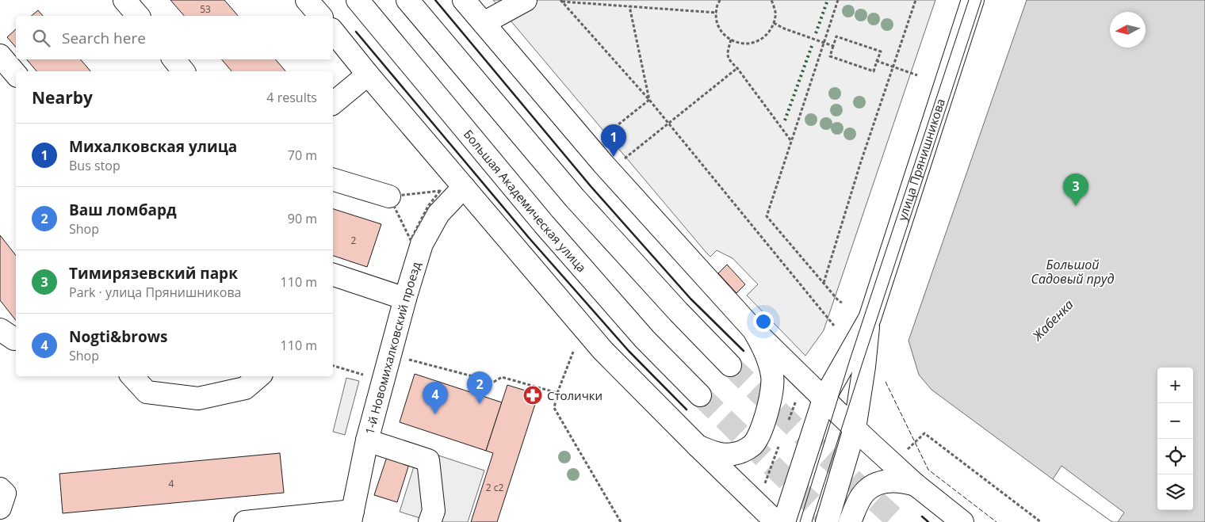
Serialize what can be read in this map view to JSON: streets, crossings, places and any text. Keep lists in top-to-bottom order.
{
  "streets": {
    "main road": ["улица Прянишникова", "Большая Академическая улица", "1-й Новомихалковский проезд"]
  },
  "water": ["Большой Садовый пруд", "Жабенка"],
  "places": {
    "pharmacy": ["Столички"]
  },
  "house_numbers": [
    "53",
    "2",
    "4",
    "2 с2"
  ],
  "north": "left",
  "page": {
    "search": "Search here",
    "heading": ["Nearby", "4 results"],
    "list": [
      {
        "mark": "1",
        "name": "Михалковская улица",
        "note": "Bus stop",
        "value": "70 m"
      },
      {
        "mark": "2",
        "name": "Ваш ломбард",
        "note": "Shop",
        "value": "90 m"
      },
      {
        "mark": "3",
        "name": "Тимирязевский парк",
        "note": "Park · улица Прянишникова",
        "value": "110 m"
      },
      {
        "mark": "4",
        "name": "Nogti&brows",
        "note": "Shop",
        "value": "110 m"
      }
    ],
    "pins": [
      "1",
      "3",
      "2",
      "4"
    ],
    "map_buttons": ["+", "−"]
  }
}
